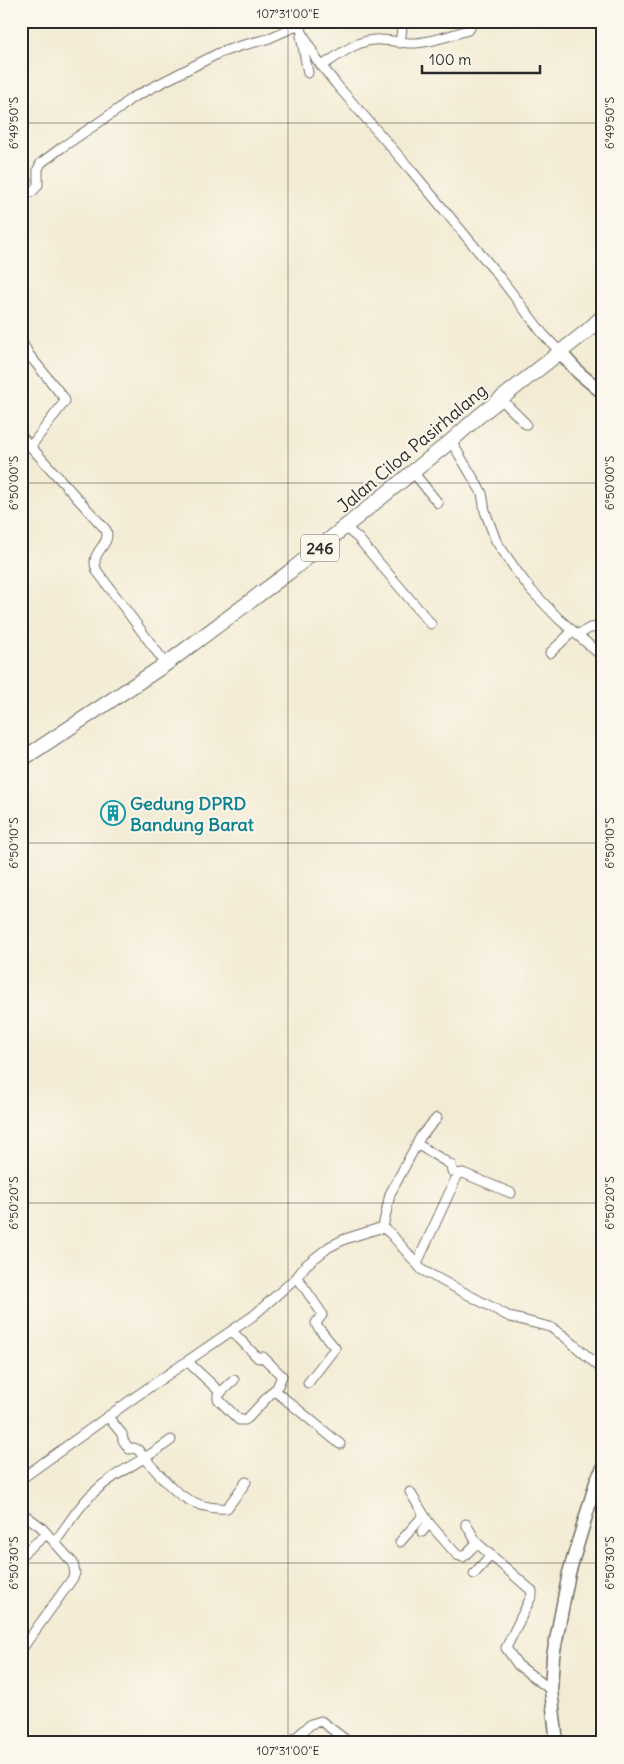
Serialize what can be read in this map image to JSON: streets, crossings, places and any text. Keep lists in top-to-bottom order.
{
  "streets": {
    "main road": ["Jalan Ciloa Pasirhalang", "246"]
  },
  "places": {
    "building": ["Gedung DPRD Bandung Barat"]
  },
  "scale_bar": "100 m",
  "coordinates": [
    "107°31'00\"E",
    "6°49'50\"S",
    "6°50'00\"S",
    "6°50'10\"S",
    "6°50'20\"S",
    "6°50'30\"S"
  ]
}
